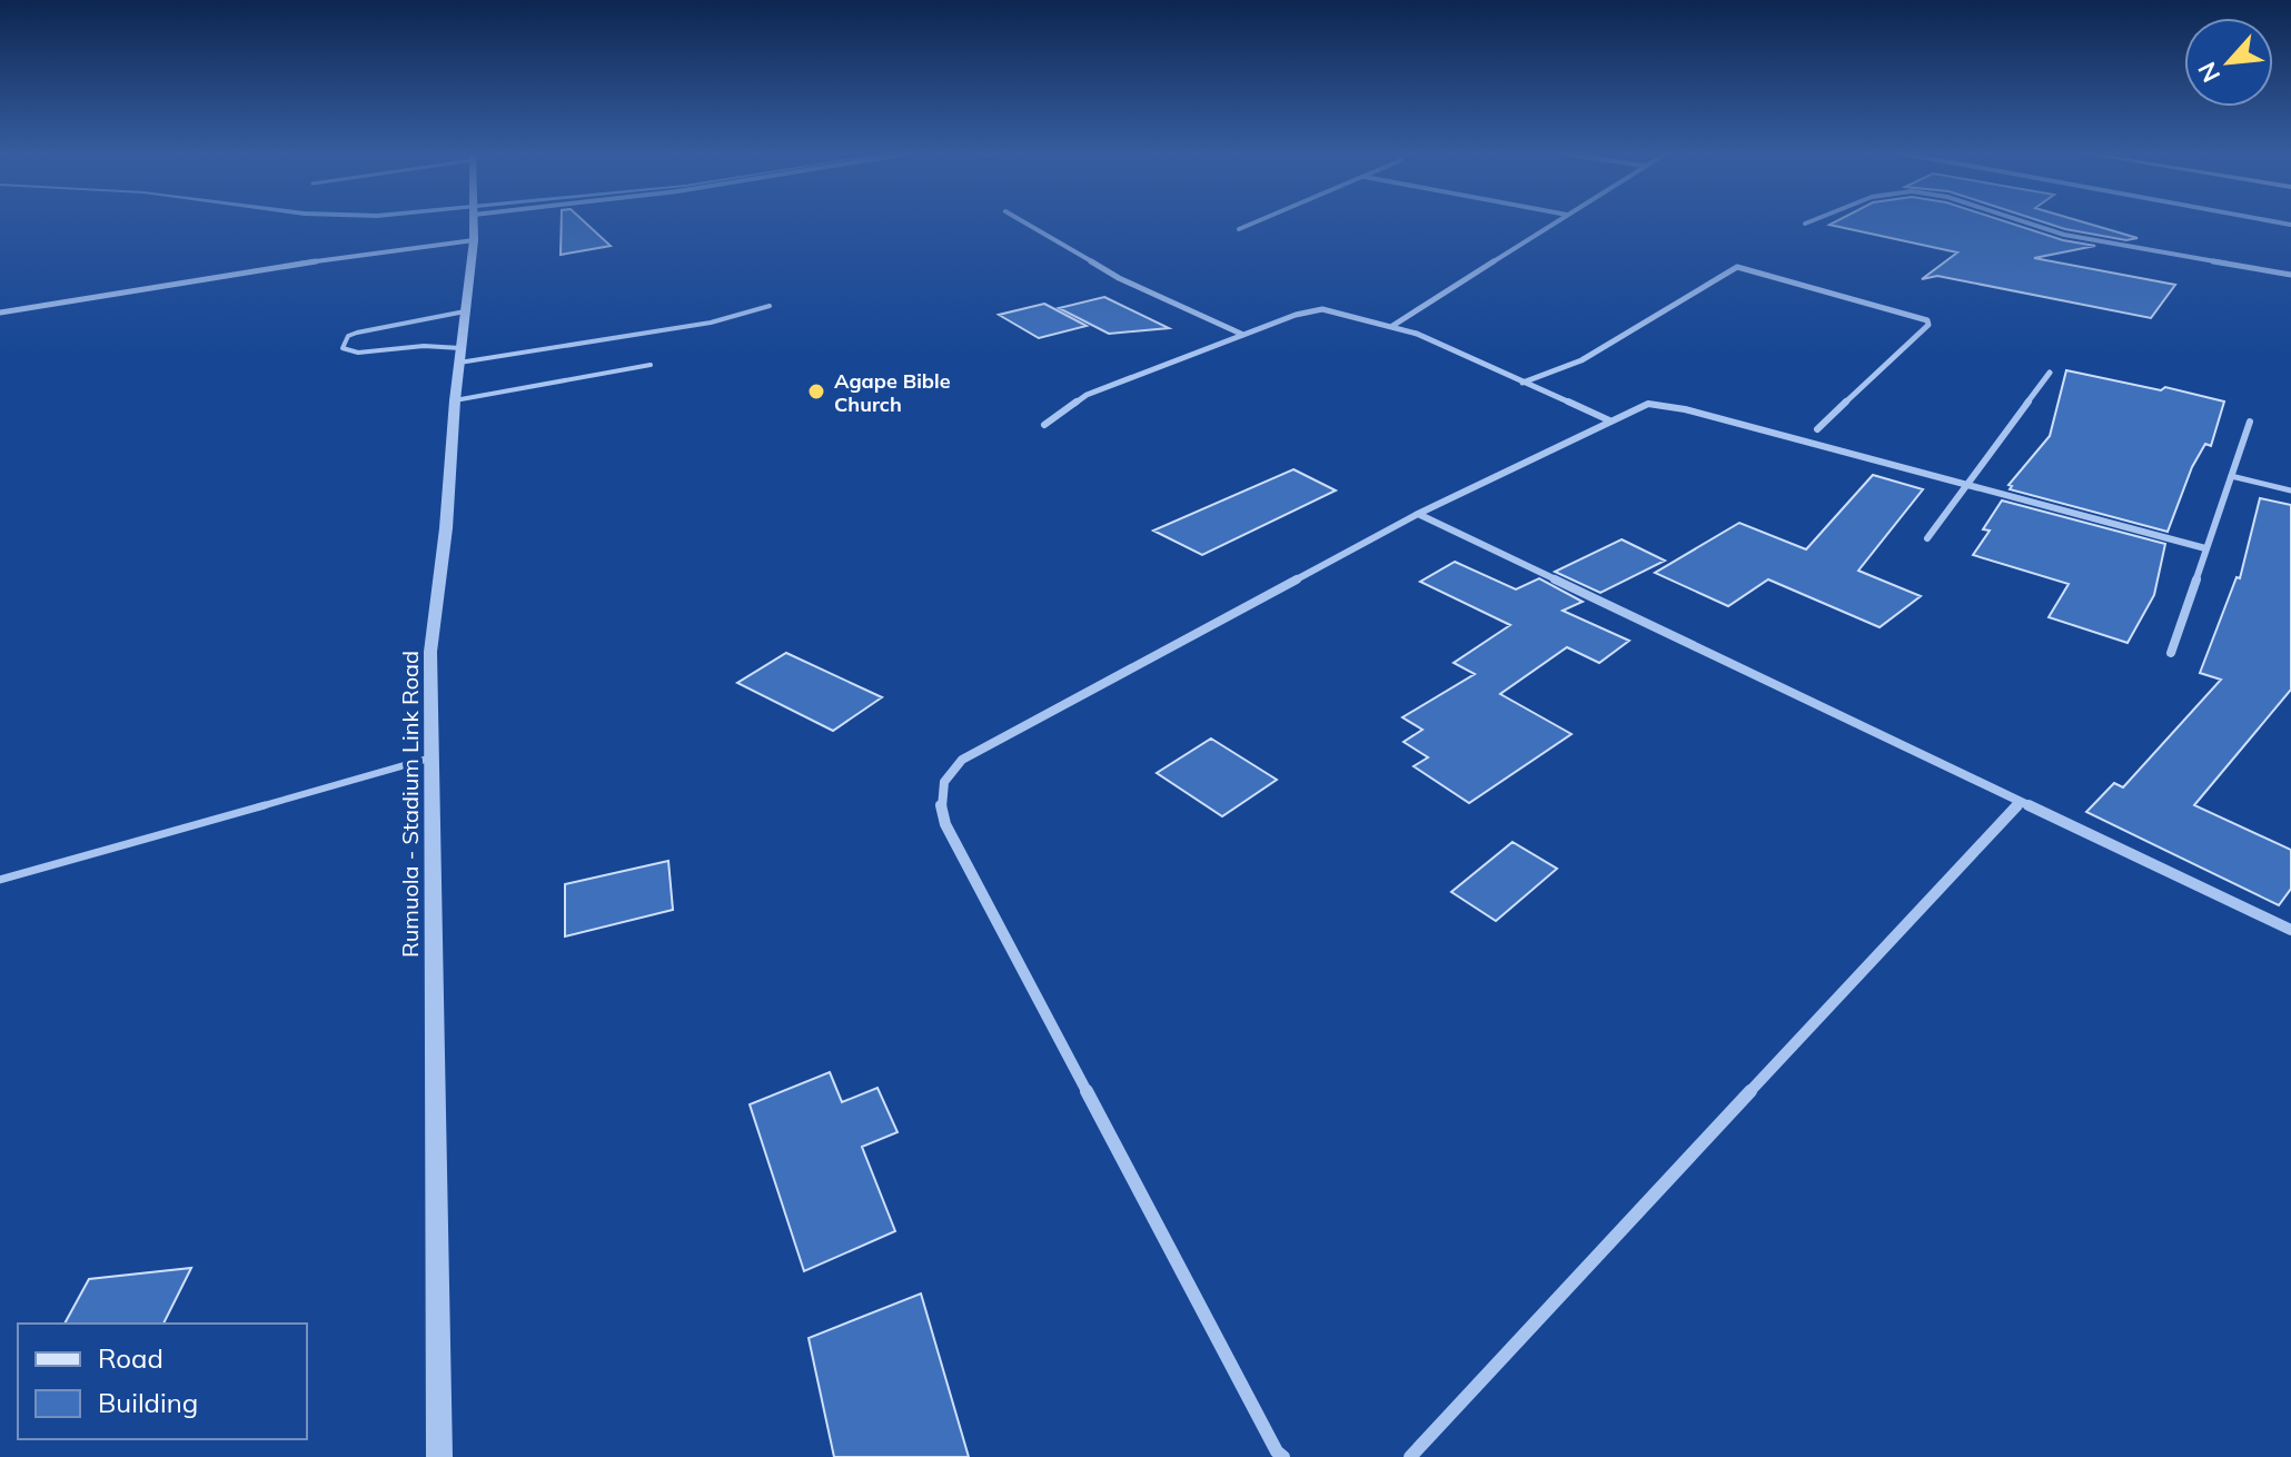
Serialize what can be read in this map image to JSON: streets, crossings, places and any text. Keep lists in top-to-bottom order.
{
  "streets": {
    "street": ["Rumuola - Stadium Link Road"]
  },
  "places": ["Agape Bible Church"],
  "legend": ["Road", "Building"],
  "north": "bottom left"
}
